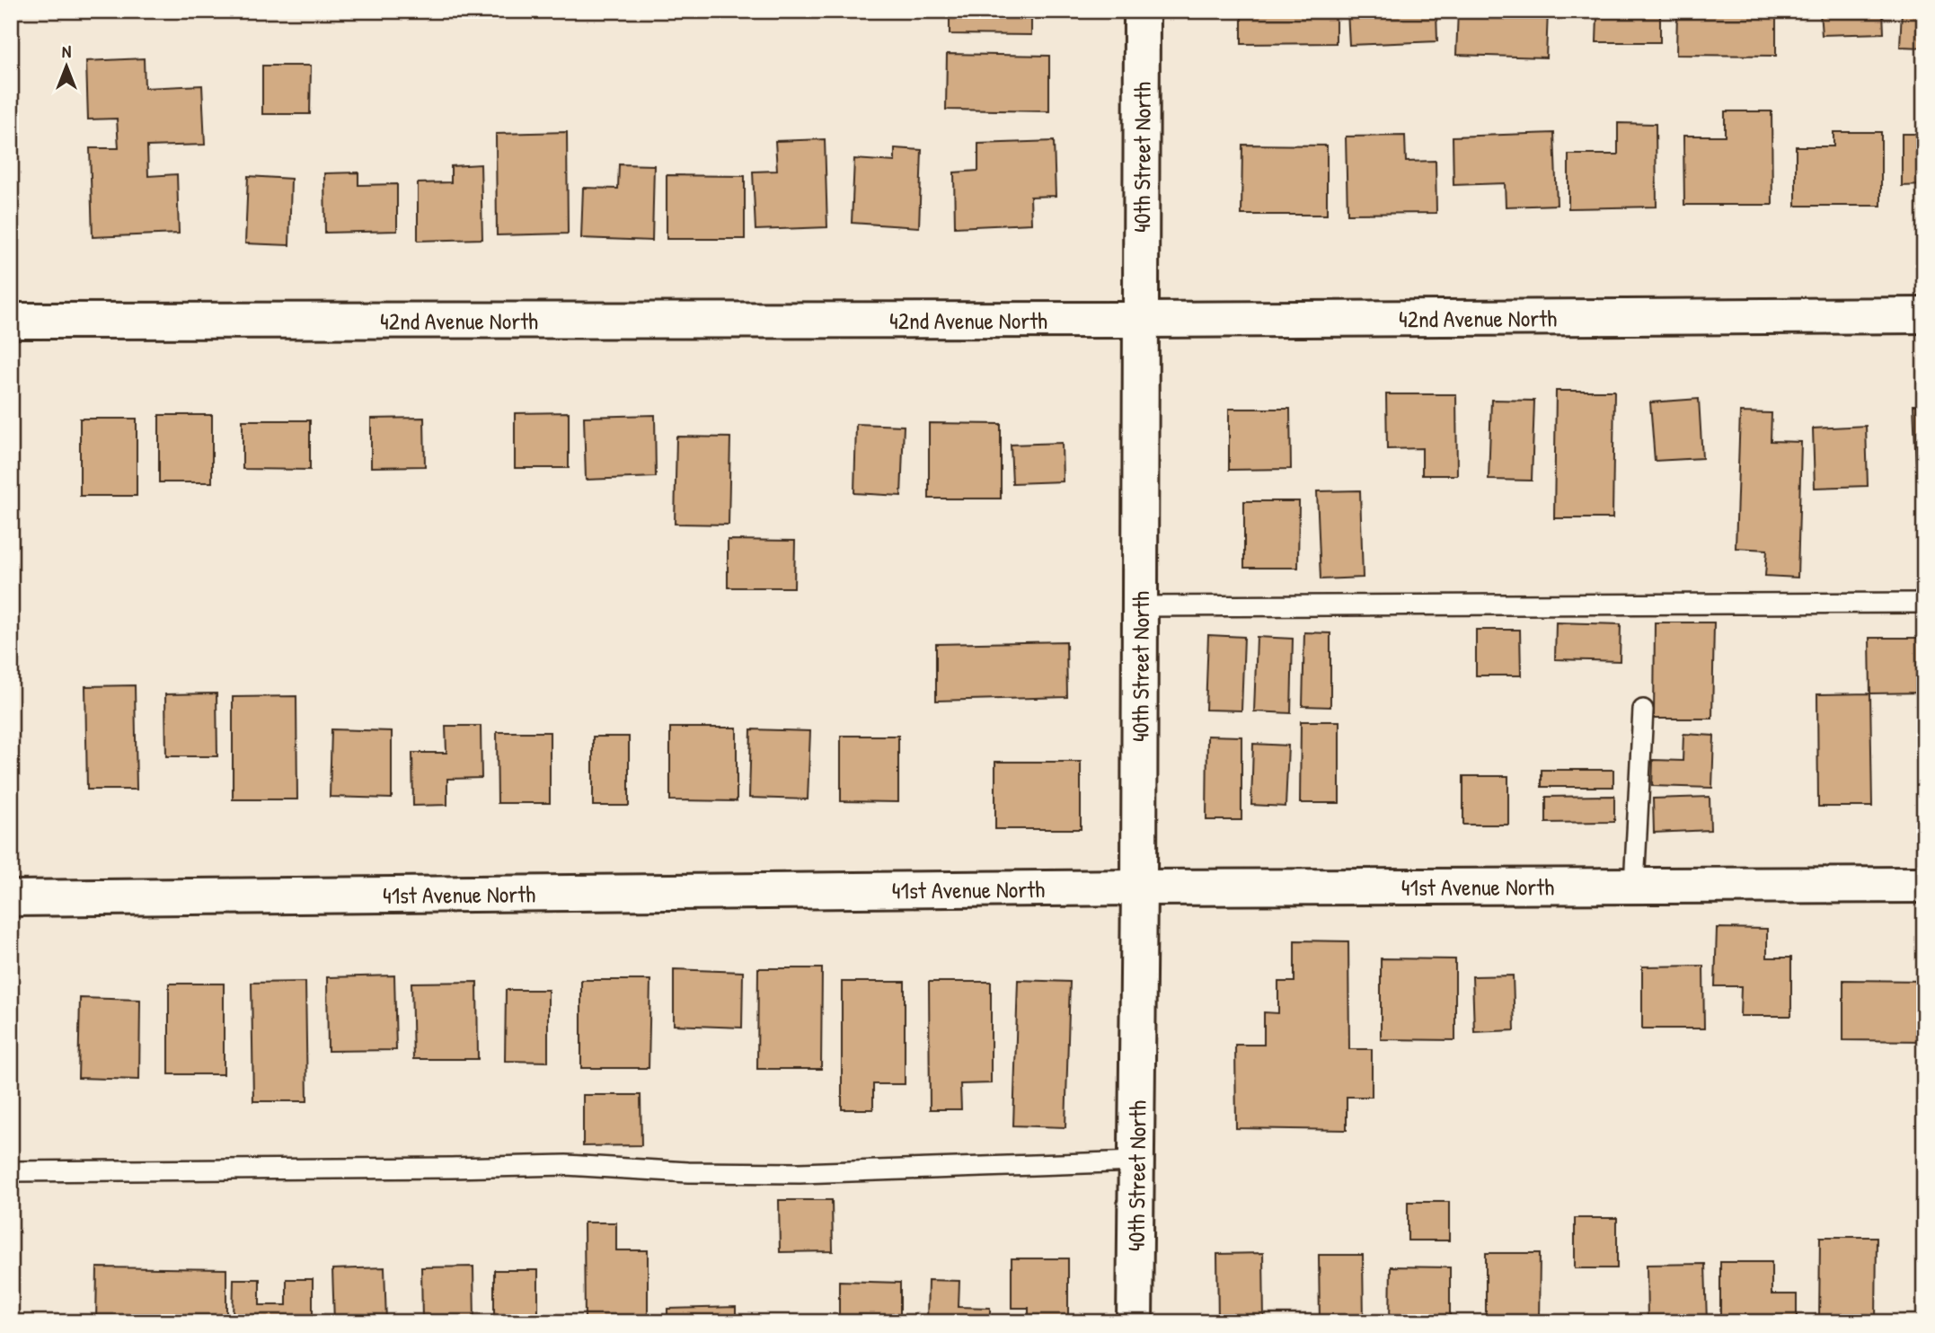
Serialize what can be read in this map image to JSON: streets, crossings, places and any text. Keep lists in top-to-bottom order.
{
  "streets": {
    "street": ["40th Street North", "42nd Avenue North", "41st Avenue North"]
  },
  "crossings": [
    ["40th Street North", "42nd Avenue North"],
    ["40th Street North", "41st Avenue North"]
  ],
  "north": "top"
}
